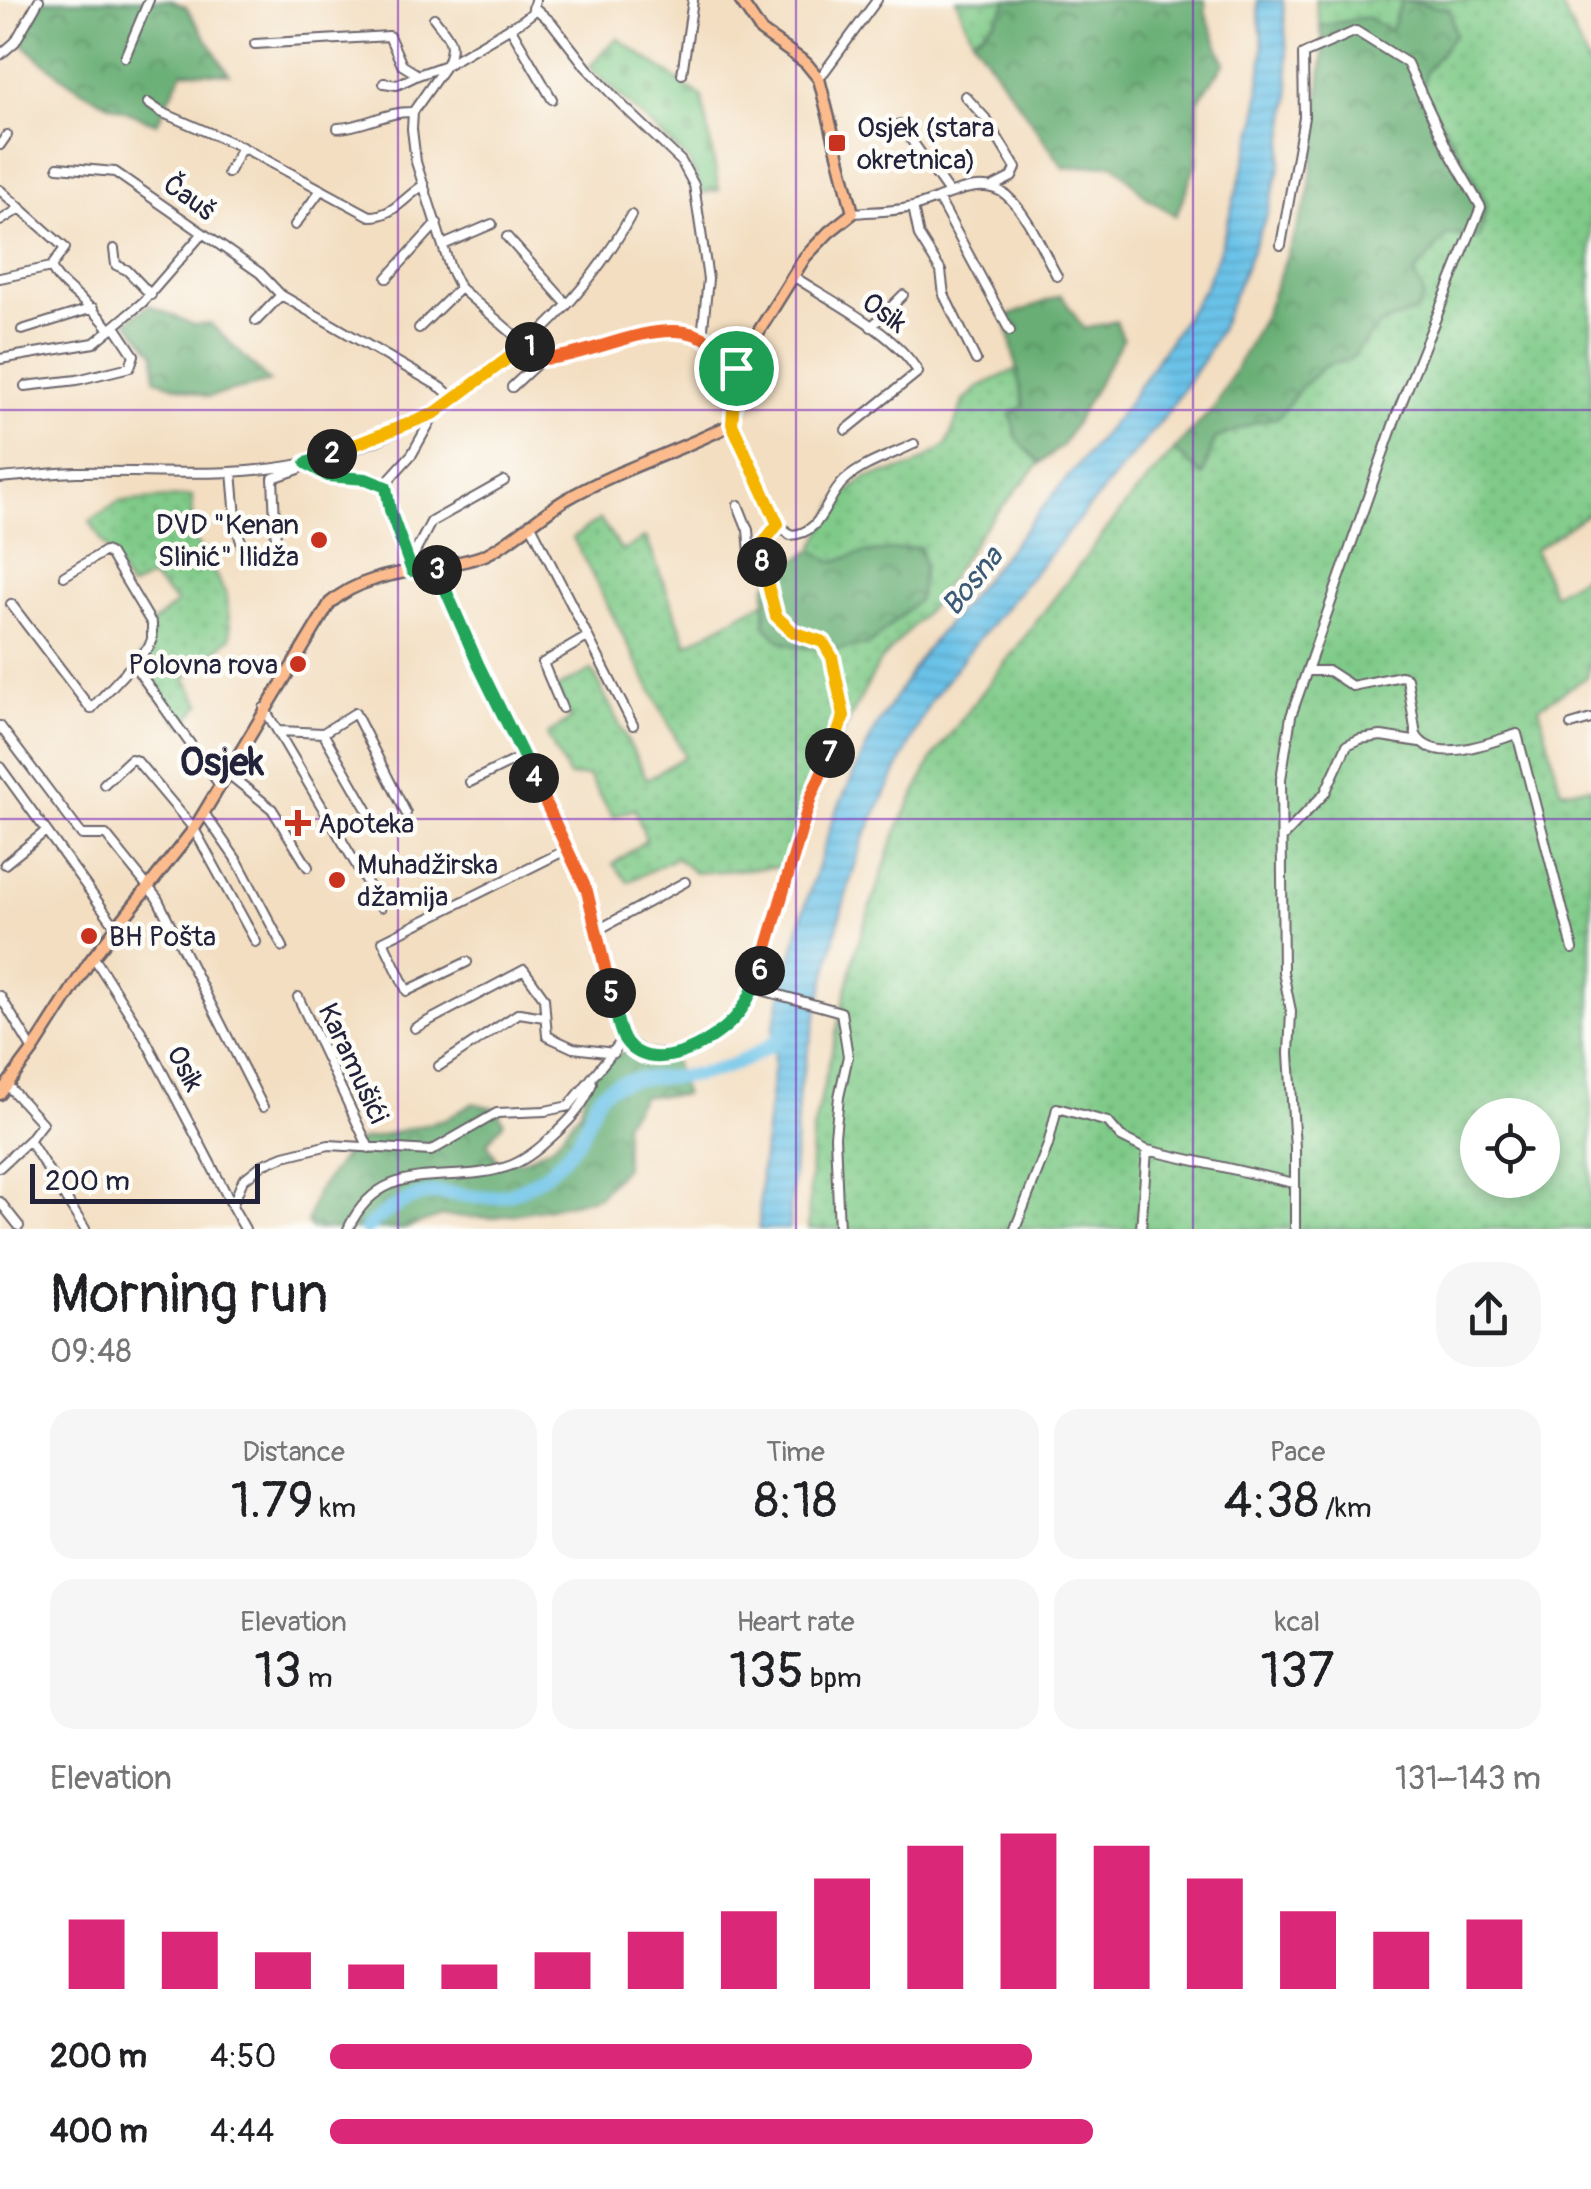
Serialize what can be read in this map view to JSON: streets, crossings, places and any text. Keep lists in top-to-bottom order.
{
  "streets": {
    "street": ["Čauš", "Osik", "Karamušići"]
  },
  "crossings": [
    ["Osik", "Karamušići"]
  ],
  "districts": ["Osjek"],
  "water": ["Bosna"],
  "places": {
    "transit": ["Osjek (stara okretnica)"],
    "other": [
      "DVD \"Kenan Slinić\" Ilidža",
      "Polovna rova",
      "Muhadžirska džamija",
      "BH Pošta"
    ],
    "health": ["Apoteka"]
  },
  "scale_bar": "200 m",
  "page": {
    "pins": [
      "1",
      "2",
      "8",
      "3",
      "7",
      "4",
      "6",
      "5"
    ],
    "scale": "200 m",
    "heading": ["Morning run", "09:48"],
    "stats": [
      ["Distance", "1.79 km"],
      ["Time", "8:18"],
      ["Pace", "4:38 /km"],
      ["Elevation", "13 m"],
      ["Heart rate", "135 bpm"],
      ["kcal", "137"]
    ],
    "chart": ["Elevation", "131–143 m"],
    "list": [
      {
        "name": "200 m",
        "note": "4:50"
      },
      {
        "name": "400 m",
        "note": "4:44"
      }
    ]
  }
}
